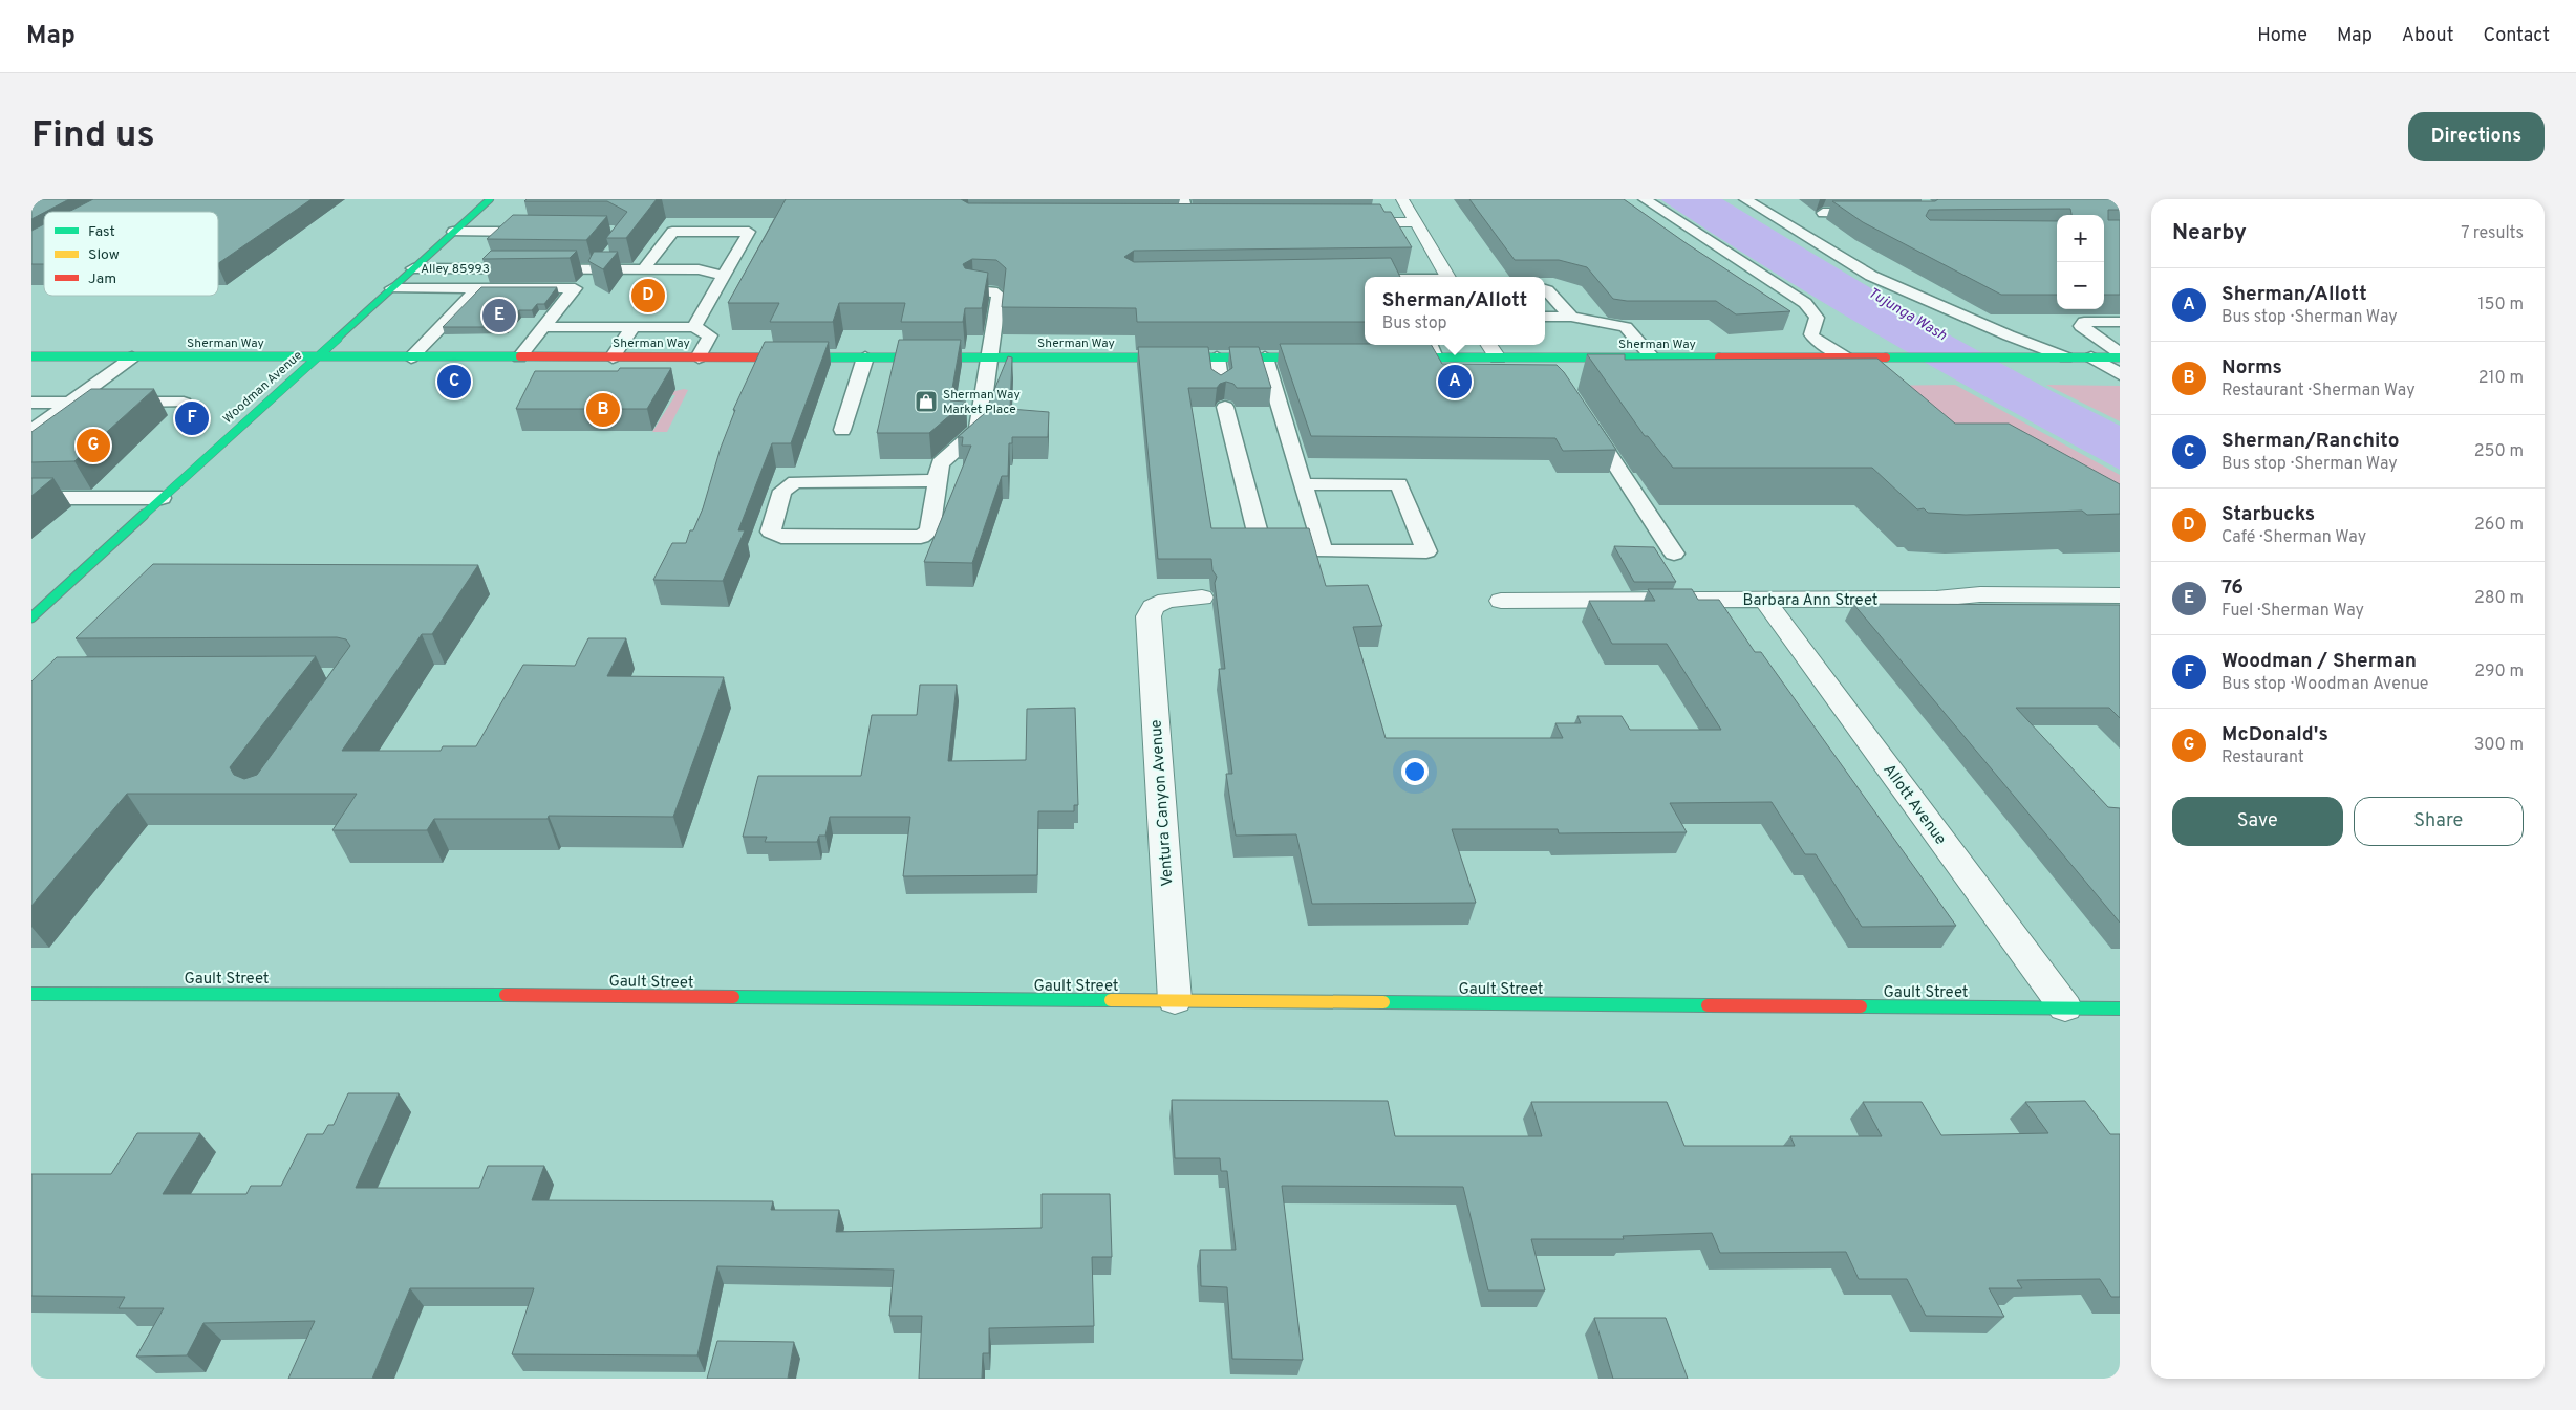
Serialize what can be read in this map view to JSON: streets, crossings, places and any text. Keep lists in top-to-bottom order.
{
  "streets": {
    "main road": ["Sherman Way", "Woodman Avenue", "Gault Street"],
    "street": ["Barbara Ann Street", "Ventura Canyon Avenue", "Allott Avenue"],
    "lane": ["Alley 85993"]
  },
  "crossings": [
    ["Alley 85993", "Woodman Avenue"],
    ["Sherman Way", "Woodman Avenue"],
    ["Barbara Ann Street", "Allott Avenue"],
    ["Ventura Canyon Avenue", "Gault Street"],
    ["Allott Avenue", "Gault Street"]
  ],
  "water": ["Tujunga Wash"],
  "places": {
    "shop": ["Sherman Way Market Place"]
  },
  "legend": ["Fast", "Slow", "Jam"],
  "page": {
    "header": "Map",
    "nav": [
      "Home",
      "Map",
      "About",
      "Contact"
    ],
    "buttons": [
      "Directions",
      ["Save", "Share"]
    ],
    "title": "Find us",
    "heading": ["Nearby", "7 results"],
    "map_buttons": ["+", "−"],
    "list": [
      {
        "mark": "A",
        "name": "Sherman/Allott",
        "note": "Bus stop · Sherman Way",
        "value": "150 m"
      },
      {
        "mark": "B",
        "name": "Norms",
        "note": "Restaurant · Sherman Way",
        "value": "210 m"
      },
      {
        "mark": "C",
        "name": "Sherman/Ranchito",
        "note": "Bus stop · Sherman Way",
        "value": "250 m"
      },
      {
        "mark": "D",
        "name": "Starbucks",
        "note": "Café · Sherman Way",
        "value": "260 m"
      },
      {
        "mark": "E",
        "name": "76",
        "note": "Fuel · Sherman Way",
        "value": "280 m"
      },
      {
        "mark": "F",
        "name": "Woodman / Sherman",
        "note": "Bus stop · Woodman Avenue",
        "value": "290 m"
      },
      {
        "mark": "G",
        "name": "McDonald's",
        "note": "Restaurant",
        "value": "300 m"
      }
    ],
    "popup": ["Sherman/Allott", "Bus stop"],
    "pins": [
      "D",
      "E",
      "A",
      "C",
      "B",
      "F",
      "G"
    ]
  }
}
